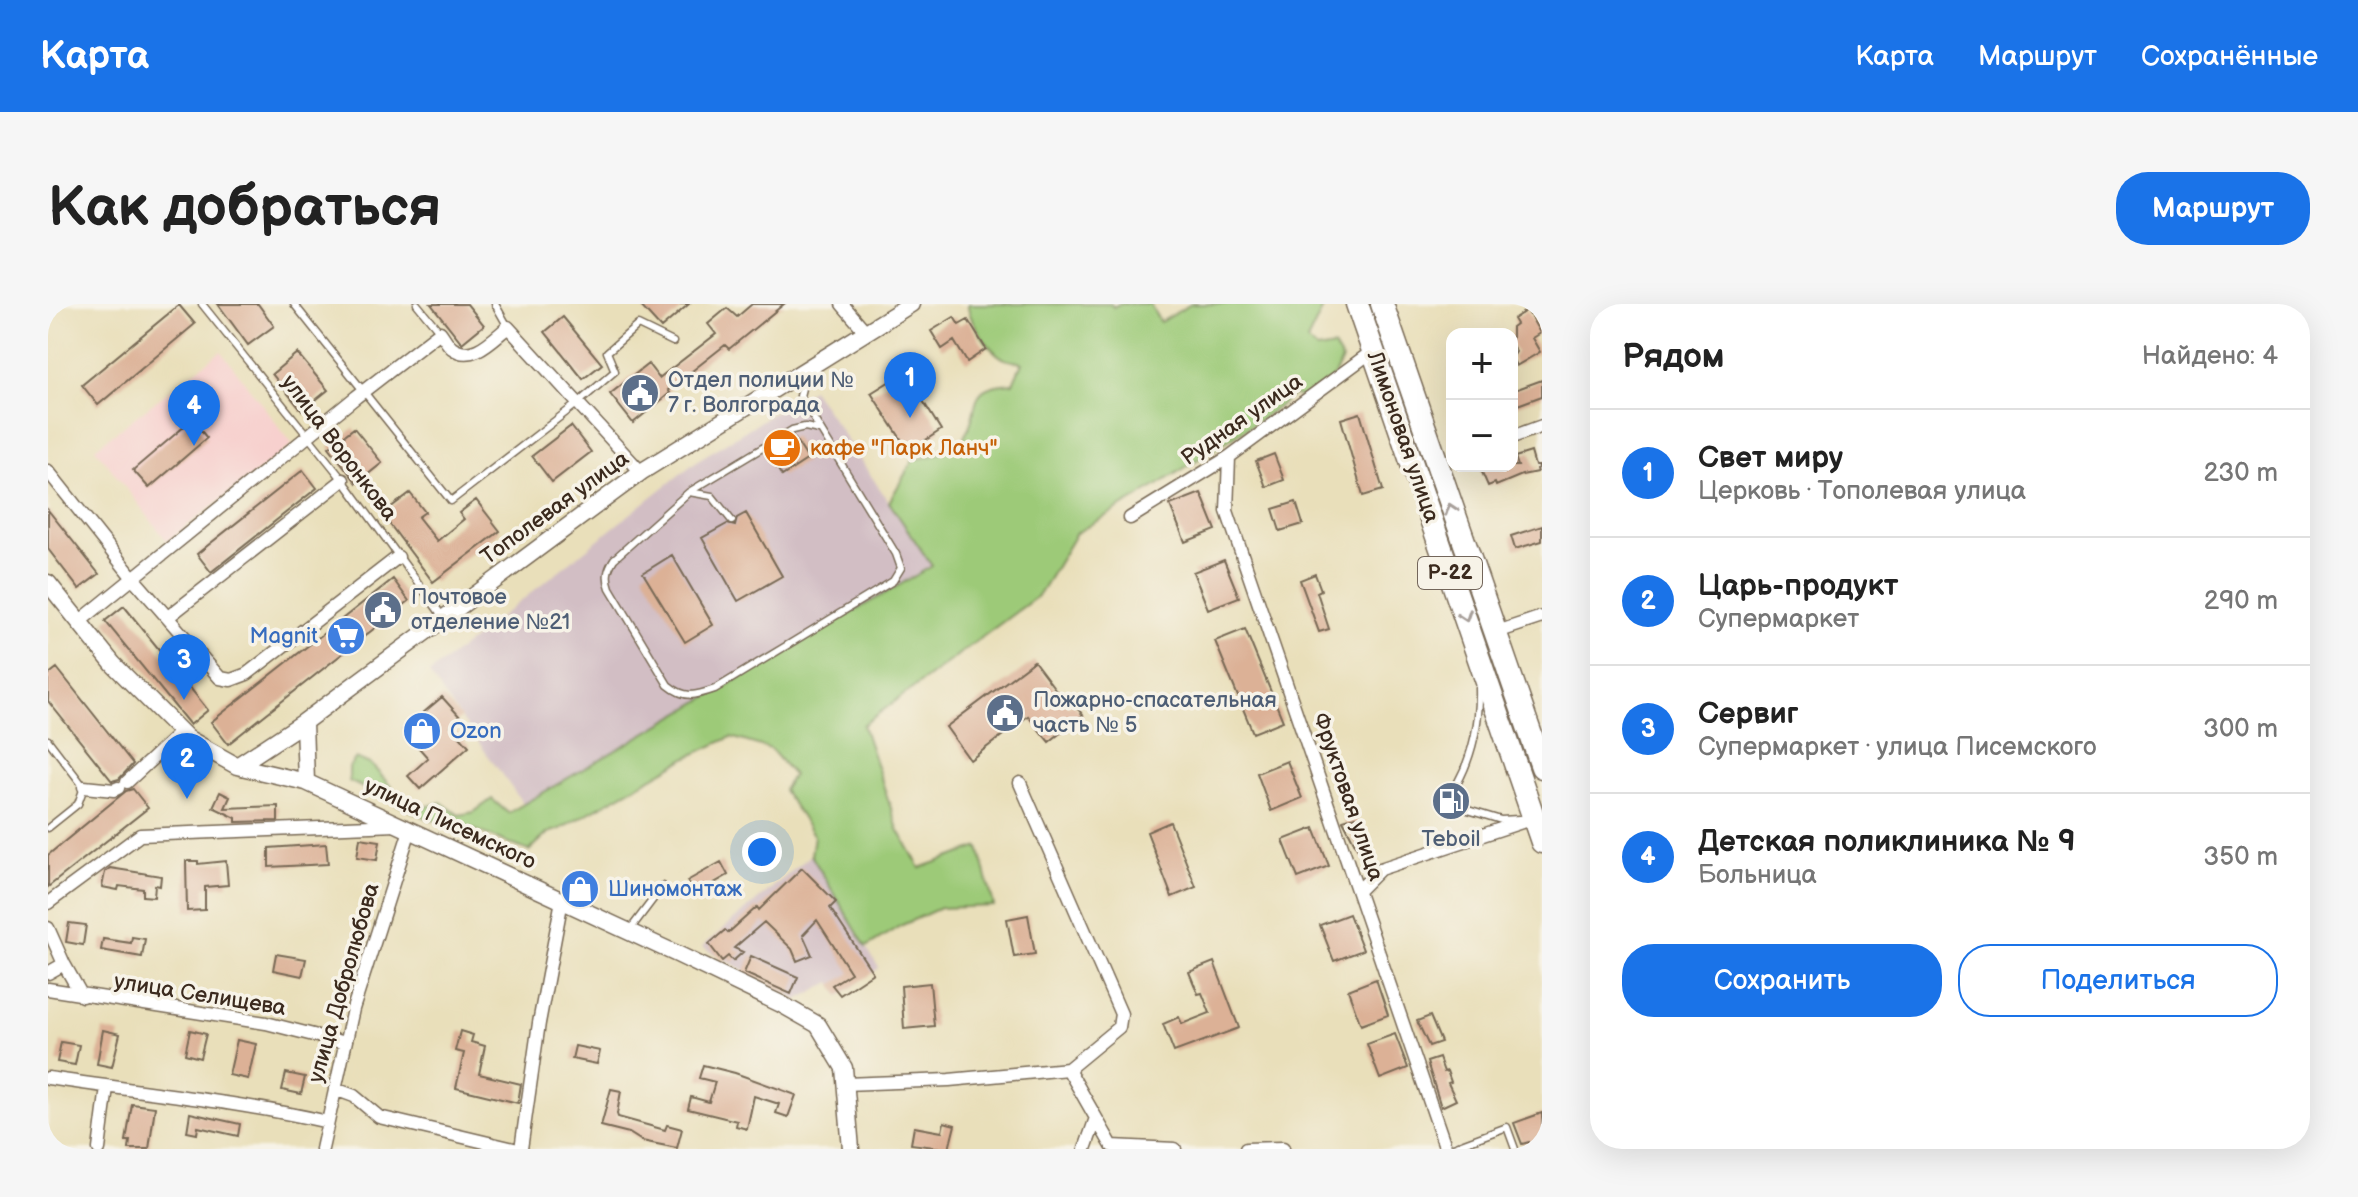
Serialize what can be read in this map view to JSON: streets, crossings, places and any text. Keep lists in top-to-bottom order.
{
  "streets": {
    "highway": ["Лимоновая улица", "Р-22"],
    "main road": ["Тополевая улица", "улица Писемского"],
    "street": [
      "Рудная улица",
      "Фруктовая улица",
      "улица Добролюбова",
      "улица Селищева"
    ],
    "lane": ["улица Воронкова"]
  },
  "crossings": [
    ["Рудная улица", "Лимоновая улица"],
    ["Рудная улица", "Фруктовая улица"],
    ["улица Воронкова", "Тополевая улица"],
    ["Тополевая улица", "улица Писемского"],
    ["улица Писемского", "улица Добролюбова"],
    ["улица Добролюбова", "улица Селищева"]
  ],
  "places": {
    "public building": ["Отдел полиции № 7 г. Волгограда", "Почтовое отделение №21", "Пожарно-спасательная часть № 5"],
    "cafe": ["кафе \"Парк Ланч\""],
    "supermarket": ["Magnit"],
    "shop": ["Ozon", "Шиномонтаж"],
    "fuel station": ["Teboil"]
  },
  "page": {
    "header": "Карта",
    "nav": ["Карта", "Маршрут", "Сохранённые"],
    "buttons": [
      "Маршрут",
      ["Сохранить", "Поделиться"]
    ],
    "title": "Как добраться",
    "heading": ["Рядом", "Найдено: 4"],
    "map_buttons": ["+", "−"],
    "pins": [
      "1",
      "4",
      "3",
      "2"
    ],
    "list": [
      {
        "mark": "1",
        "name": "Свет миру",
        "note": "Церковь · Тополевая улица",
        "value": "230 m"
      },
      {
        "mark": "2",
        "name": "Царь-продукт",
        "note": "Супермаркет",
        "value": "290 m"
      },
      {
        "mark": "3",
        "name": "Сервиг",
        "note": "Супермаркет · улица Писемского",
        "value": "300 m"
      },
      {
        "mark": "4",
        "name": "Детская поликлиника № 9",
        "note": "Больница",
        "value": "350 m"
      }
    ]
  }
}
